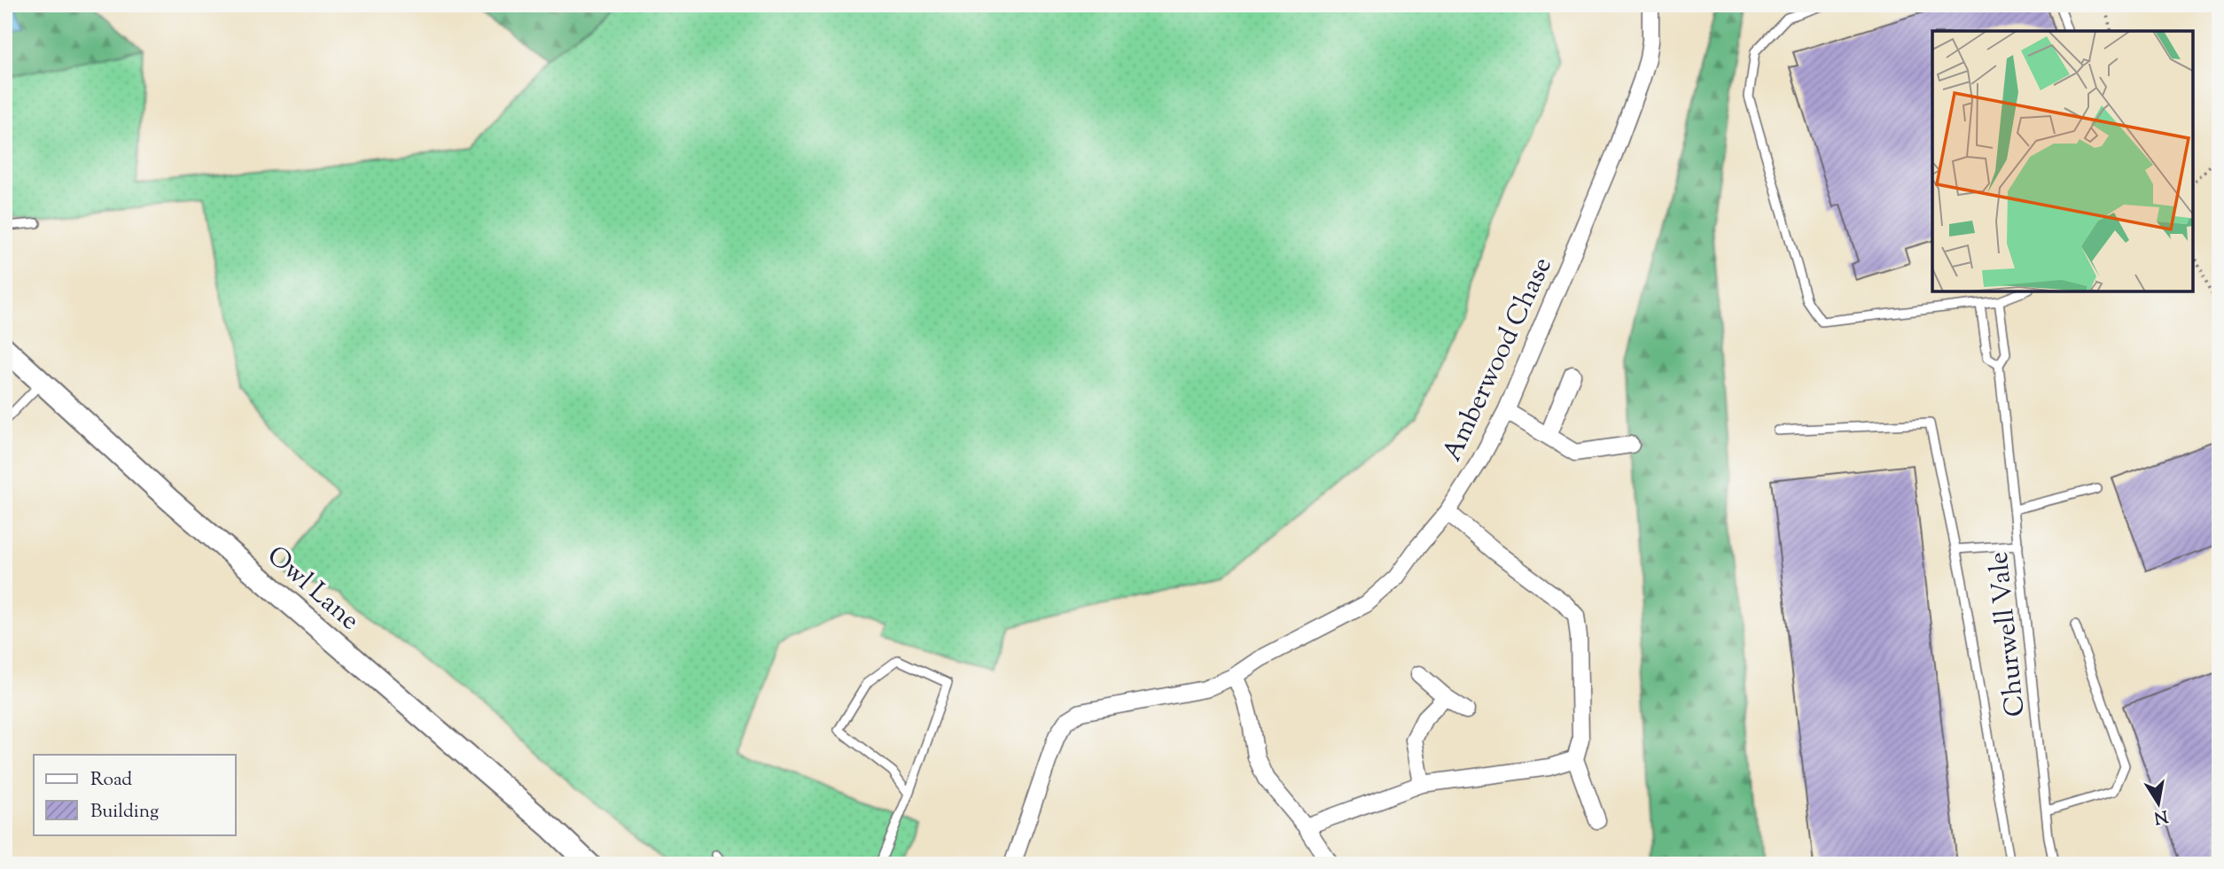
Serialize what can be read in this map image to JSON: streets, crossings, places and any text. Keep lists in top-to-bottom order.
{
  "streets": {
    "main road": ["Owl Lane"],
    "street": ["Amberwood Chase"],
    "lane": ["Churwell Vale"]
  },
  "legend": ["Road", "Building"],
  "north": "bottom"
}
